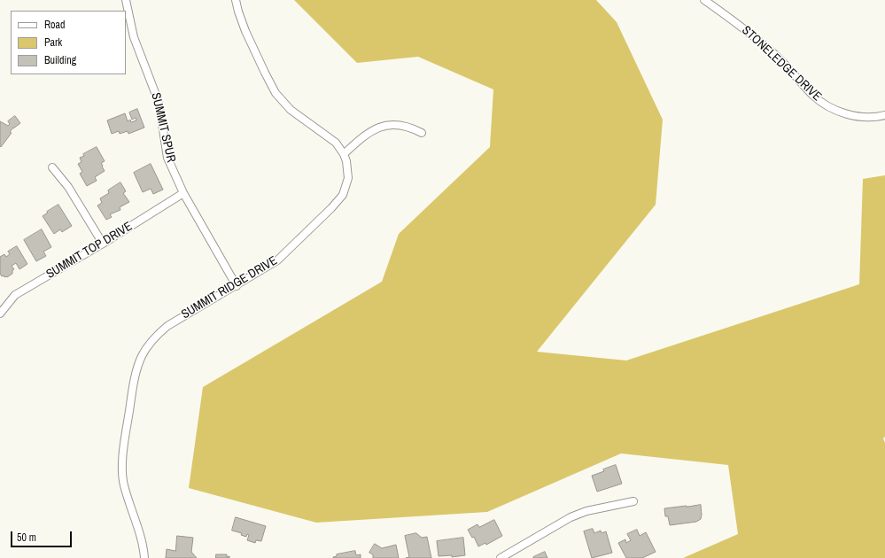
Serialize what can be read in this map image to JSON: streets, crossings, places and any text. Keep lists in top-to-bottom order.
{
  "streets": {
    "street": [
      "STONELEDGE DRIVE",
      "SUMMIT SPUR",
      "SUMMIT TOP DRIVE",
      "SUMMIT RIDGE DRIVE"
    ]
  },
  "crossings": [
    ["SUMMIT SPUR", "SUMMIT TOP DRIVE"],
    ["SUMMIT SPUR", "SUMMIT RIDGE DRIVE"]
  ],
  "legend": ["Road", "Park", "Building"],
  "scale_bar": "50 m"
}
